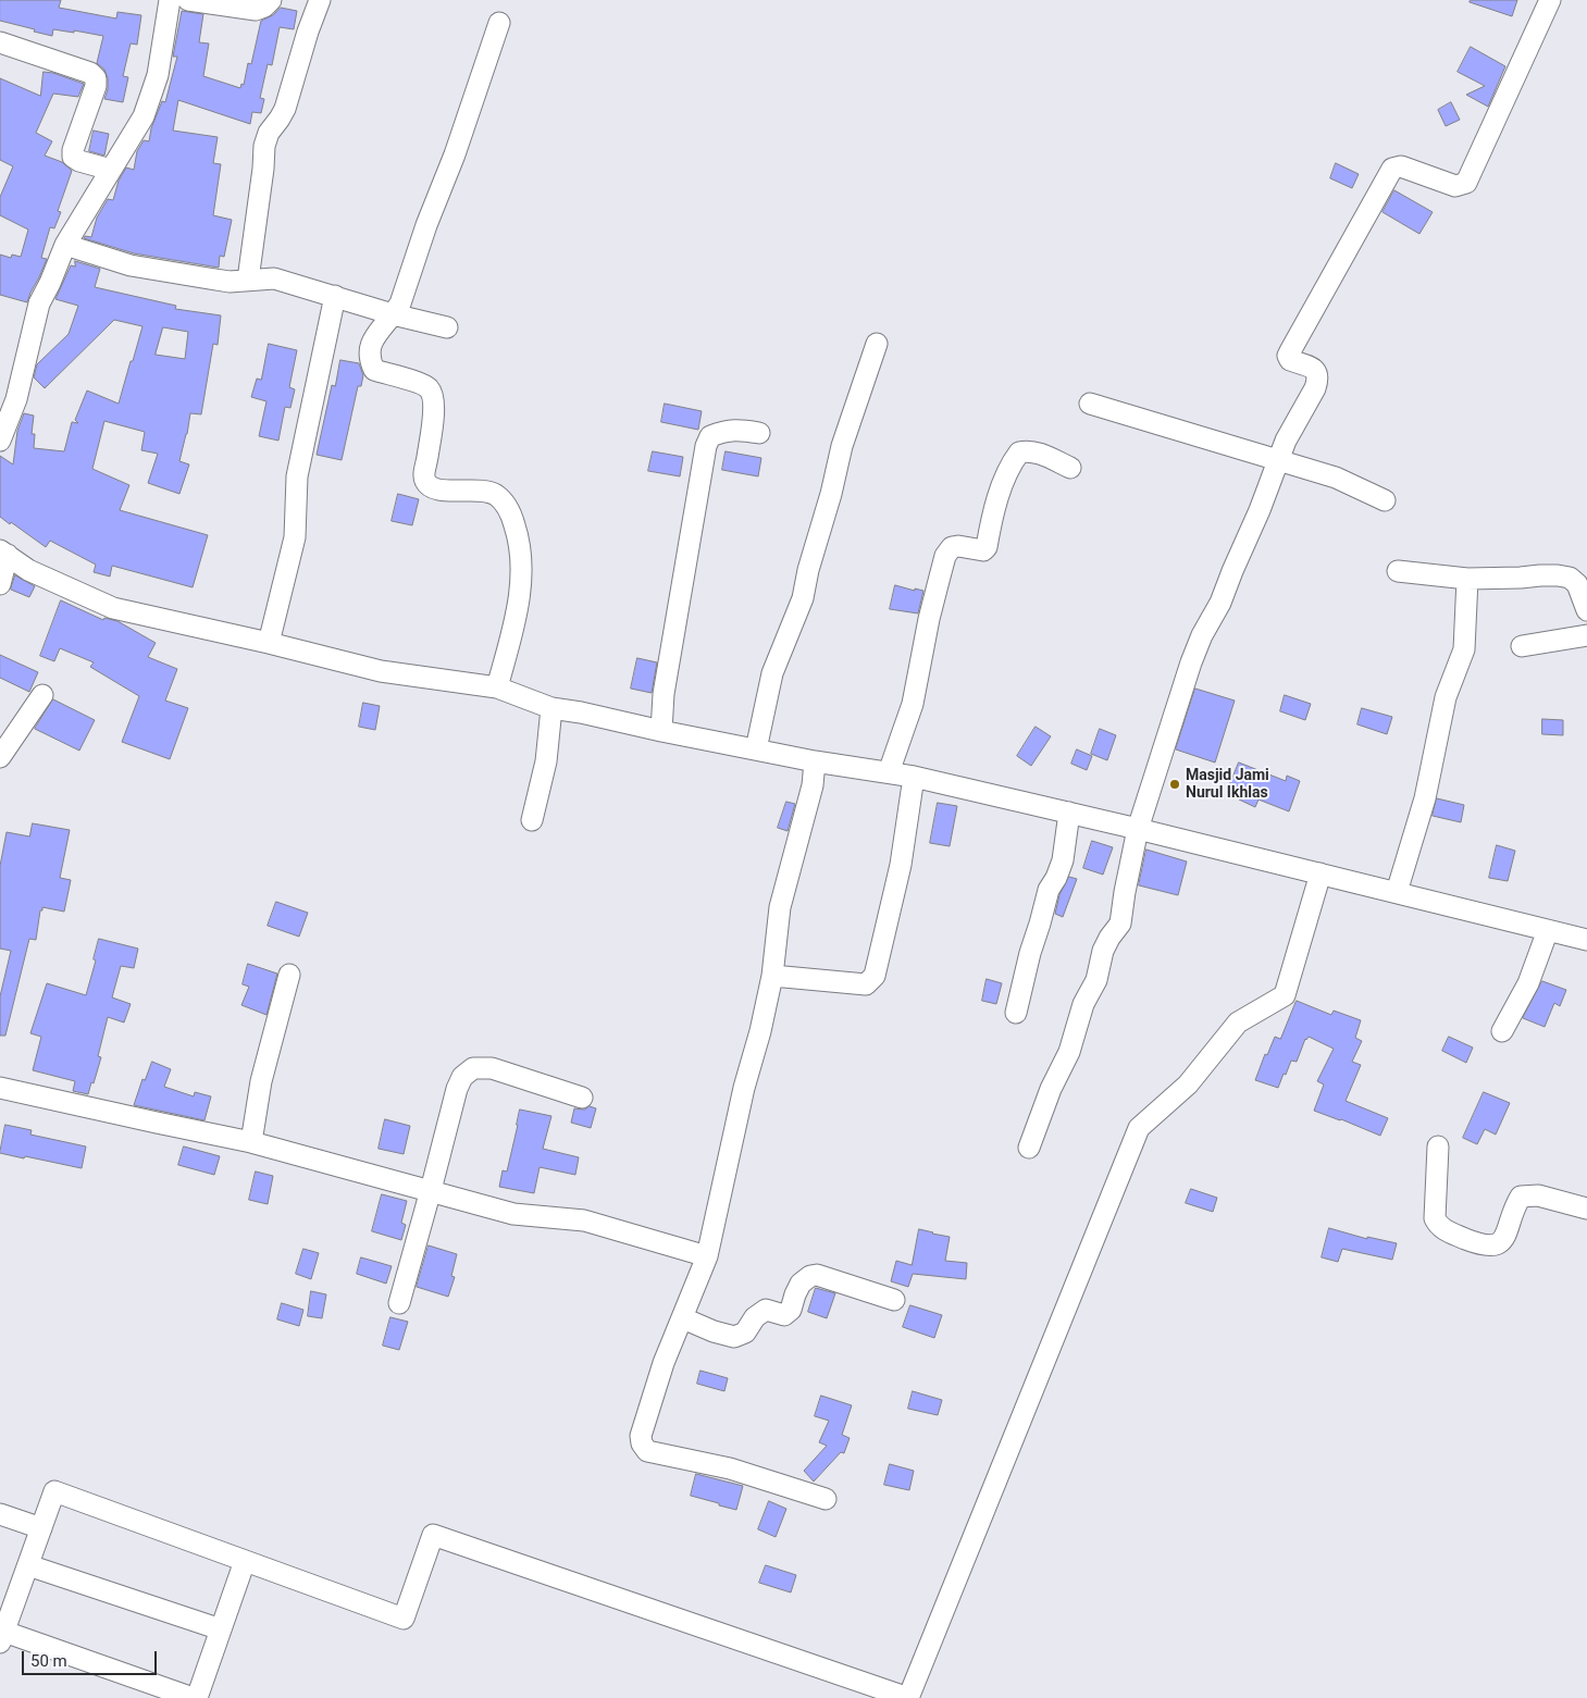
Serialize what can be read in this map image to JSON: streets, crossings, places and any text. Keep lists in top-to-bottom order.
{
  "places": ["Masjid Jami Nurul Ikhlas"],
  "scale_bar": "50 m"
}
